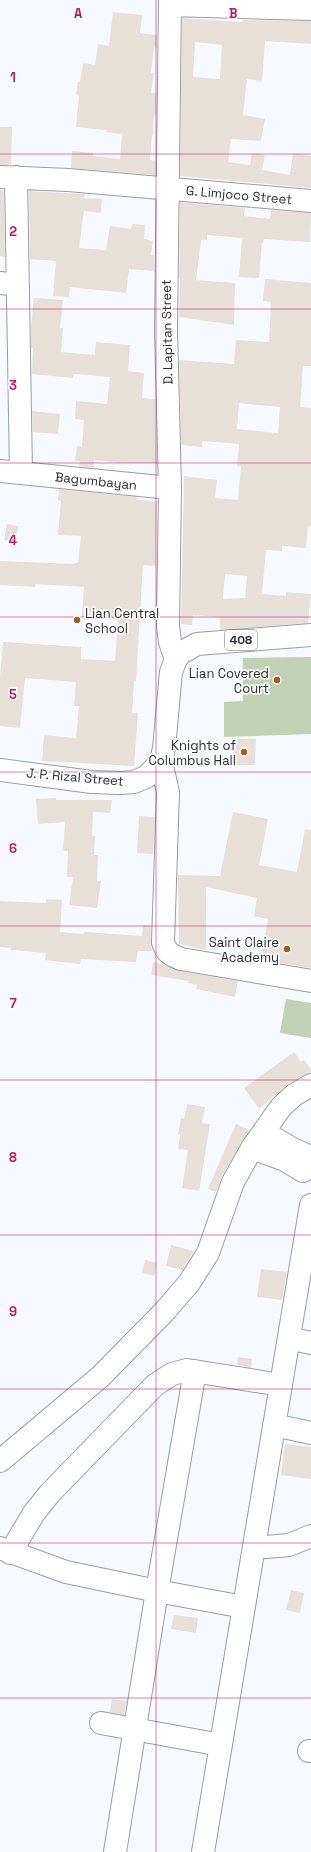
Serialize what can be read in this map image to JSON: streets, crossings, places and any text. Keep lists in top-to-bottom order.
{
  "streets": {
    "street": [
      "G. Limjoco Street",
      "D. Lapitan Street",
      "Bagumbayan",
      "408",
      "J. P. Rizal Street"
    ]
  },
  "crossings": [
    ["G. Limjoco Street", "D. Lapitan Street"],
    ["G. Limjoco Street", "Bagumbayan"],
    ["D. Lapitan Street", "Bagumbayan"],
    ["D. Lapitan Street", "408"]
  ],
  "places": [
    "Lian Central School",
    "Lian Covered Court",
    "Knights of Columbus Hall",
    "Saint Claire Academy"
  ],
  "grid": {
    "columns": ["A", "B"],
    "rows": [
      "1",
      "2",
      "3",
      "4",
      "5",
      "6",
      "7",
      "8",
      "9"
    ]
  }
}
